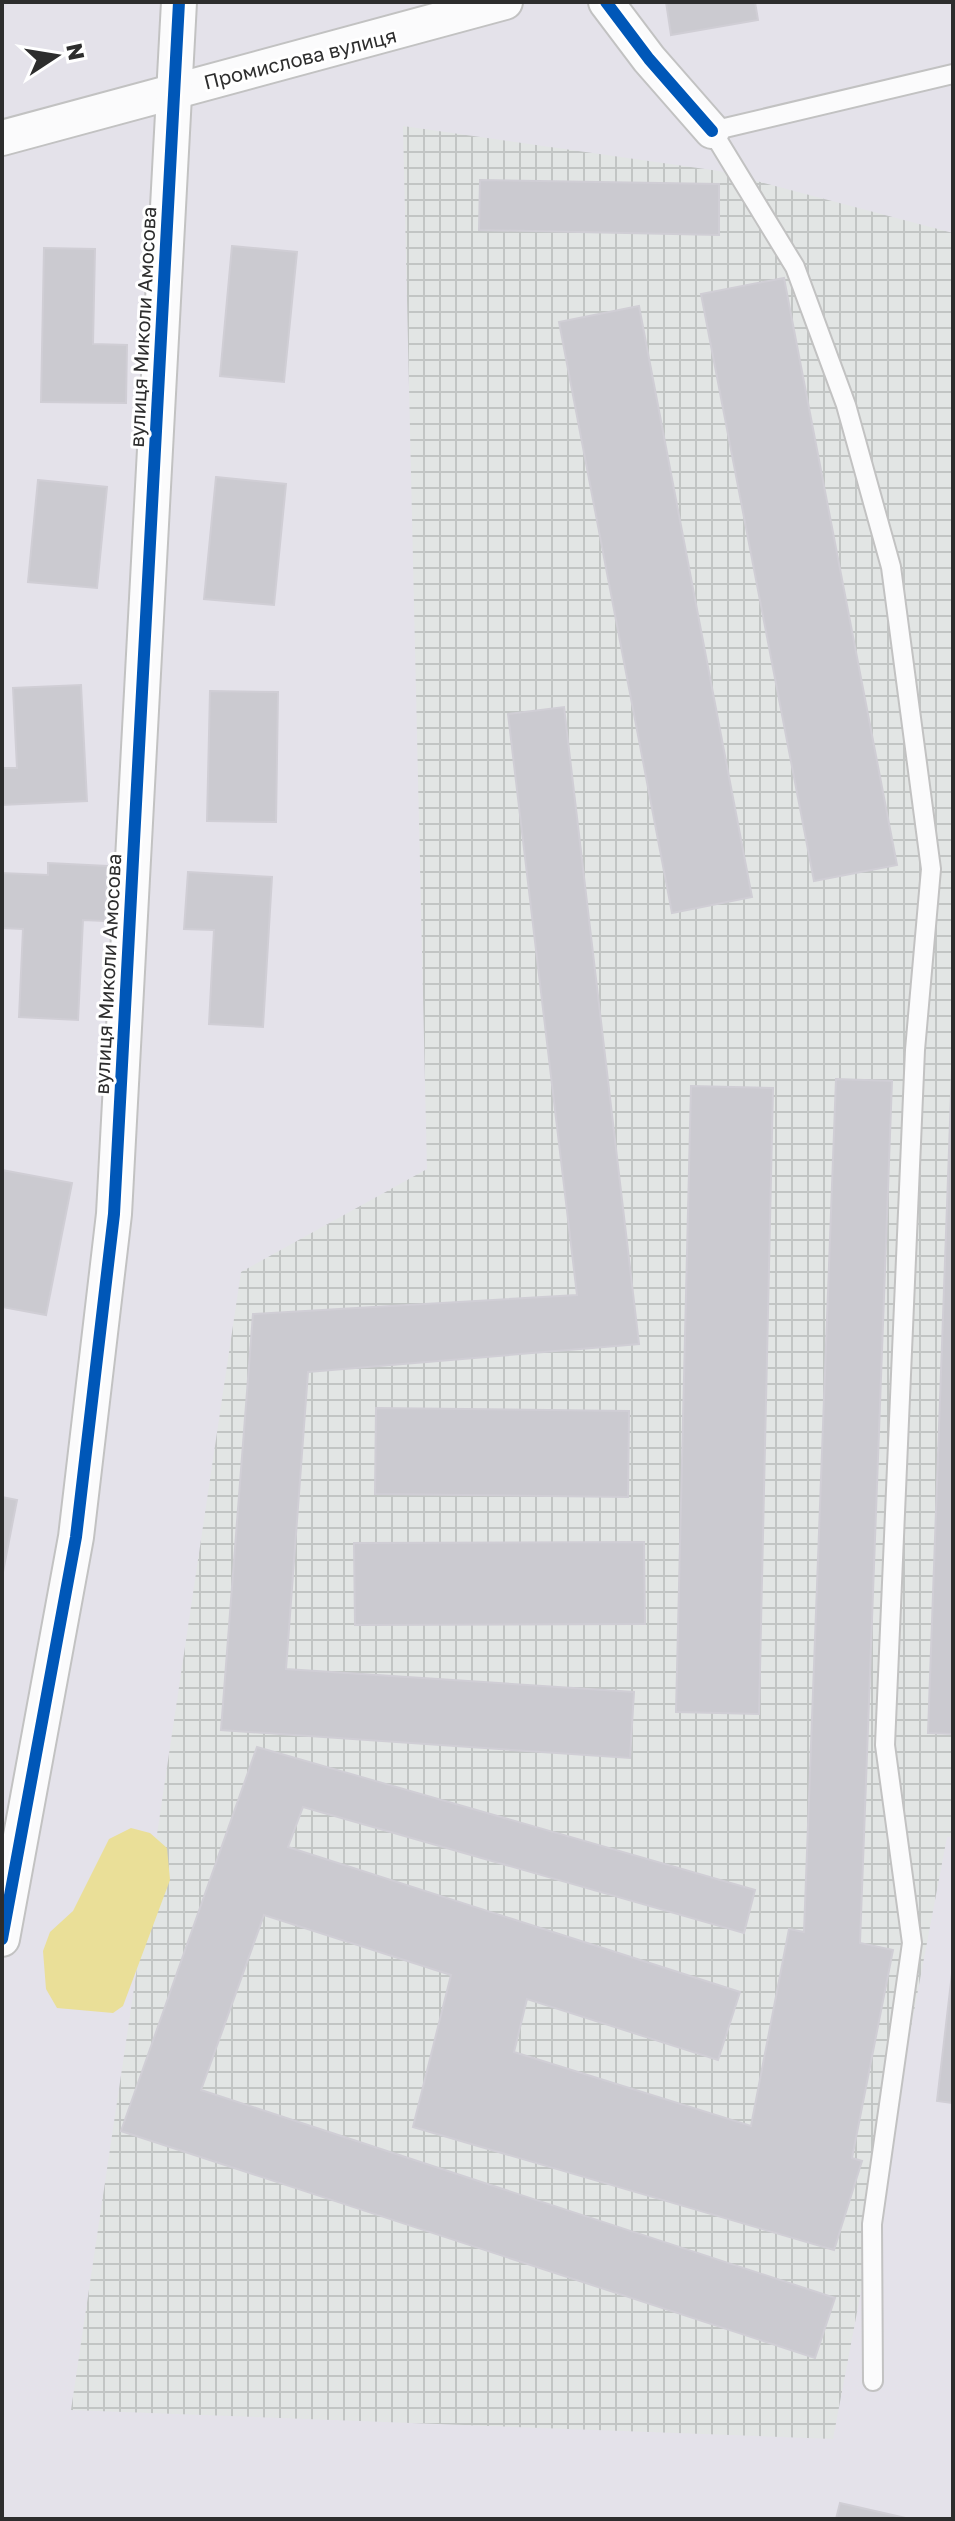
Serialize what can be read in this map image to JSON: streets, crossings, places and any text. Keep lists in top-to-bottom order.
{
  "streets": {
    "street": ["Промислова вулиця", "вулиця Миколи Амосова"]
  },
  "crossings": [
    ["Промислова вулиця", "вулиця Миколи Амосова"]
  ],
  "north": "right"
}
